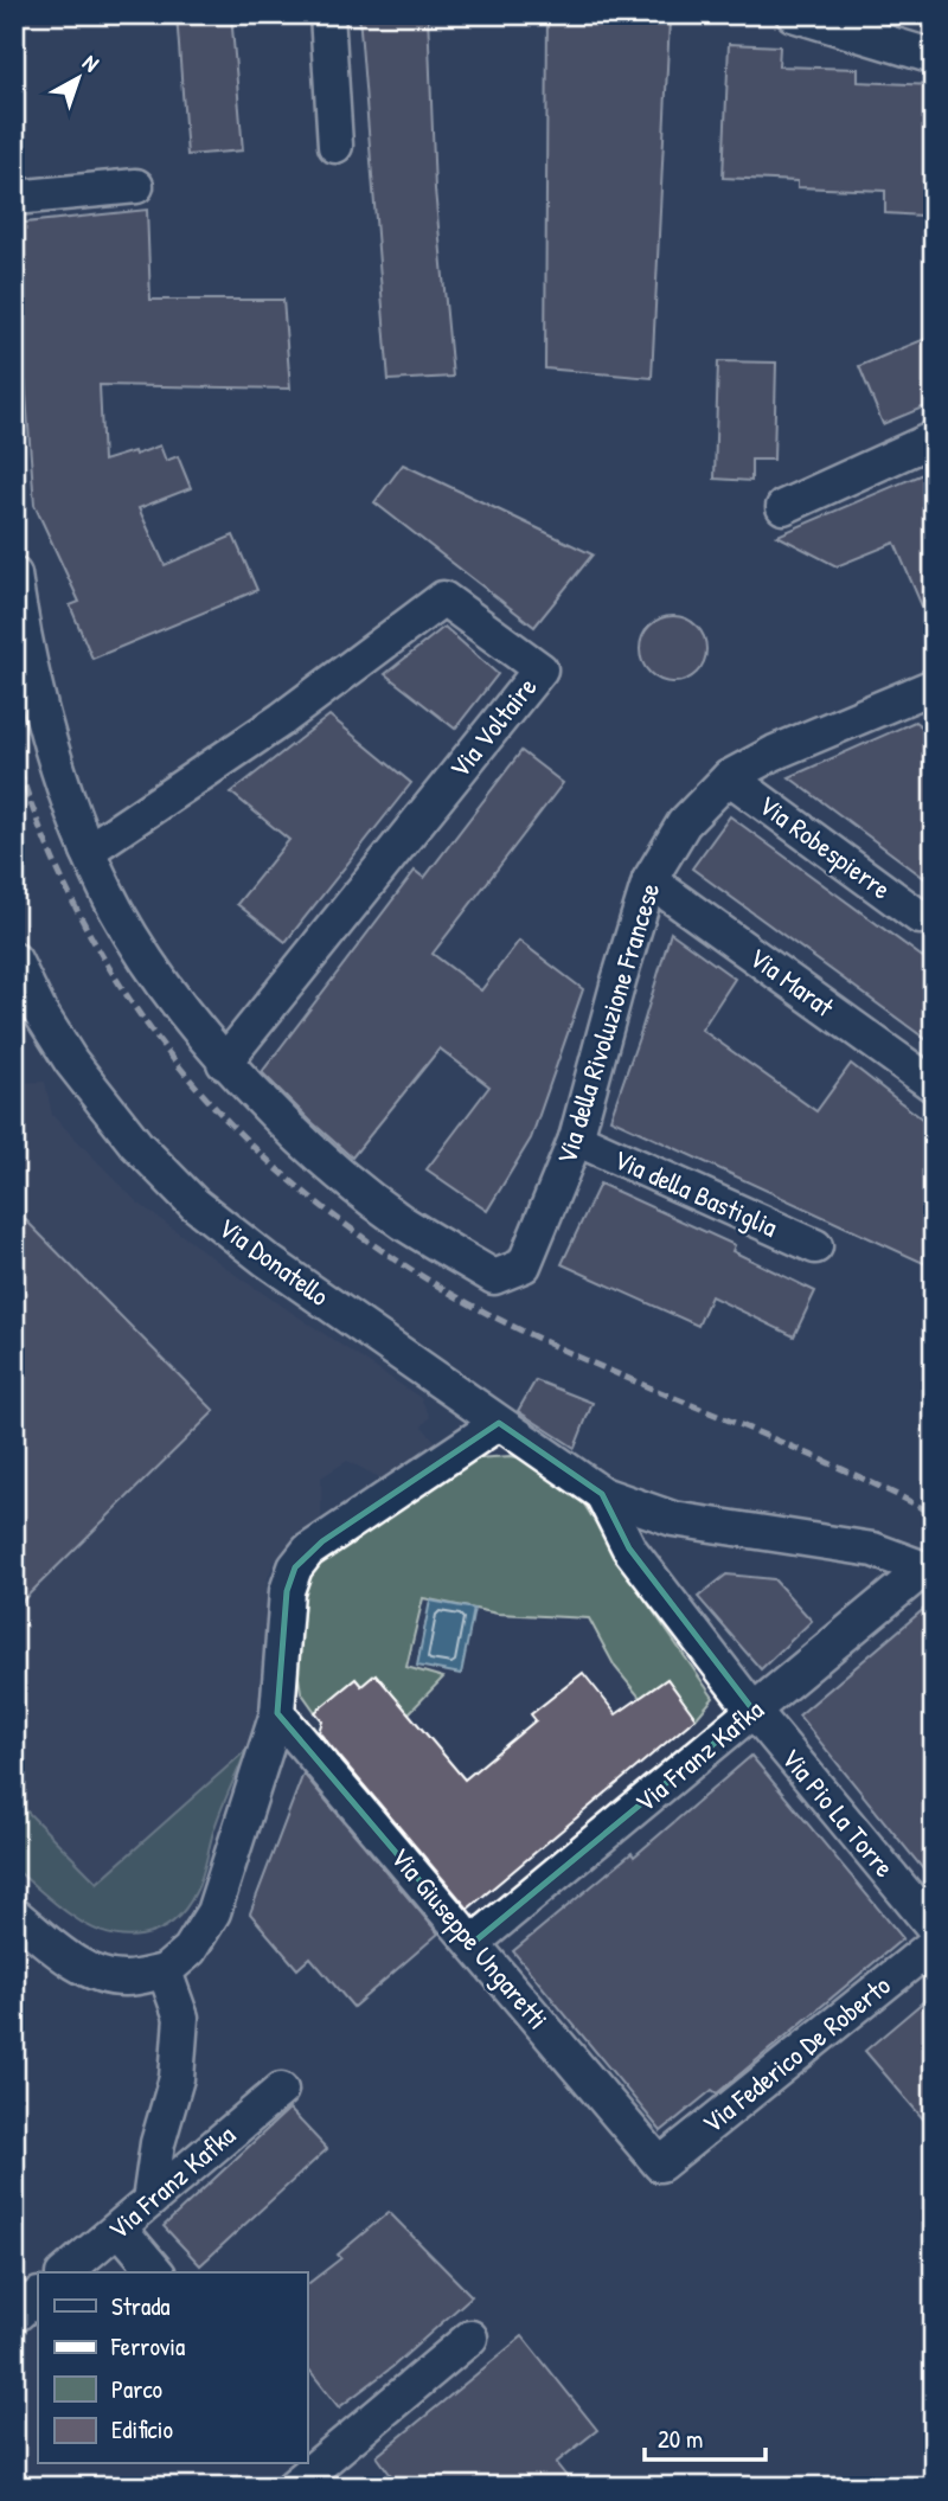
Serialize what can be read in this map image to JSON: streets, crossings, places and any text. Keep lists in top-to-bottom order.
{
  "streets": {
    "street": [
      "Via Voltaire",
      "Via Robespierre",
      "Via Marat",
      "Via della Rivoluzione Francese",
      "Via della Bastiglia",
      "Via Donatello",
      "Via Franz Kafka",
      "Via Pio La Torre",
      "Via Giuseppe Ungaretti",
      "Via Federico De Roberto"
    ]
  },
  "crossings": [
    ["Via Voltaire", "Via della Rivoluzione Francese"],
    ["Via Robespierre", "Via della Rivoluzione Francese"],
    ["Via Marat", "Via della Rivoluzione Francese"],
    ["Via della Rivoluzione Francese", "Via della Bastiglia"],
    ["Via Donatello", "Via Pio La Torre"],
    ["Via Franz Kafka", "Via Pio La Torre"],
    ["Via Franz Kafka", "Via Giuseppe Ungaretti"],
    ["Via Giuseppe Ungaretti", "Via Federico De Roberto"]
  ],
  "legend": [
    "Strada",
    "Ferrovia",
    "Parco",
    "Edificio"
  ],
  "scale_bar": "20 m",
  "north": "top right"
}
